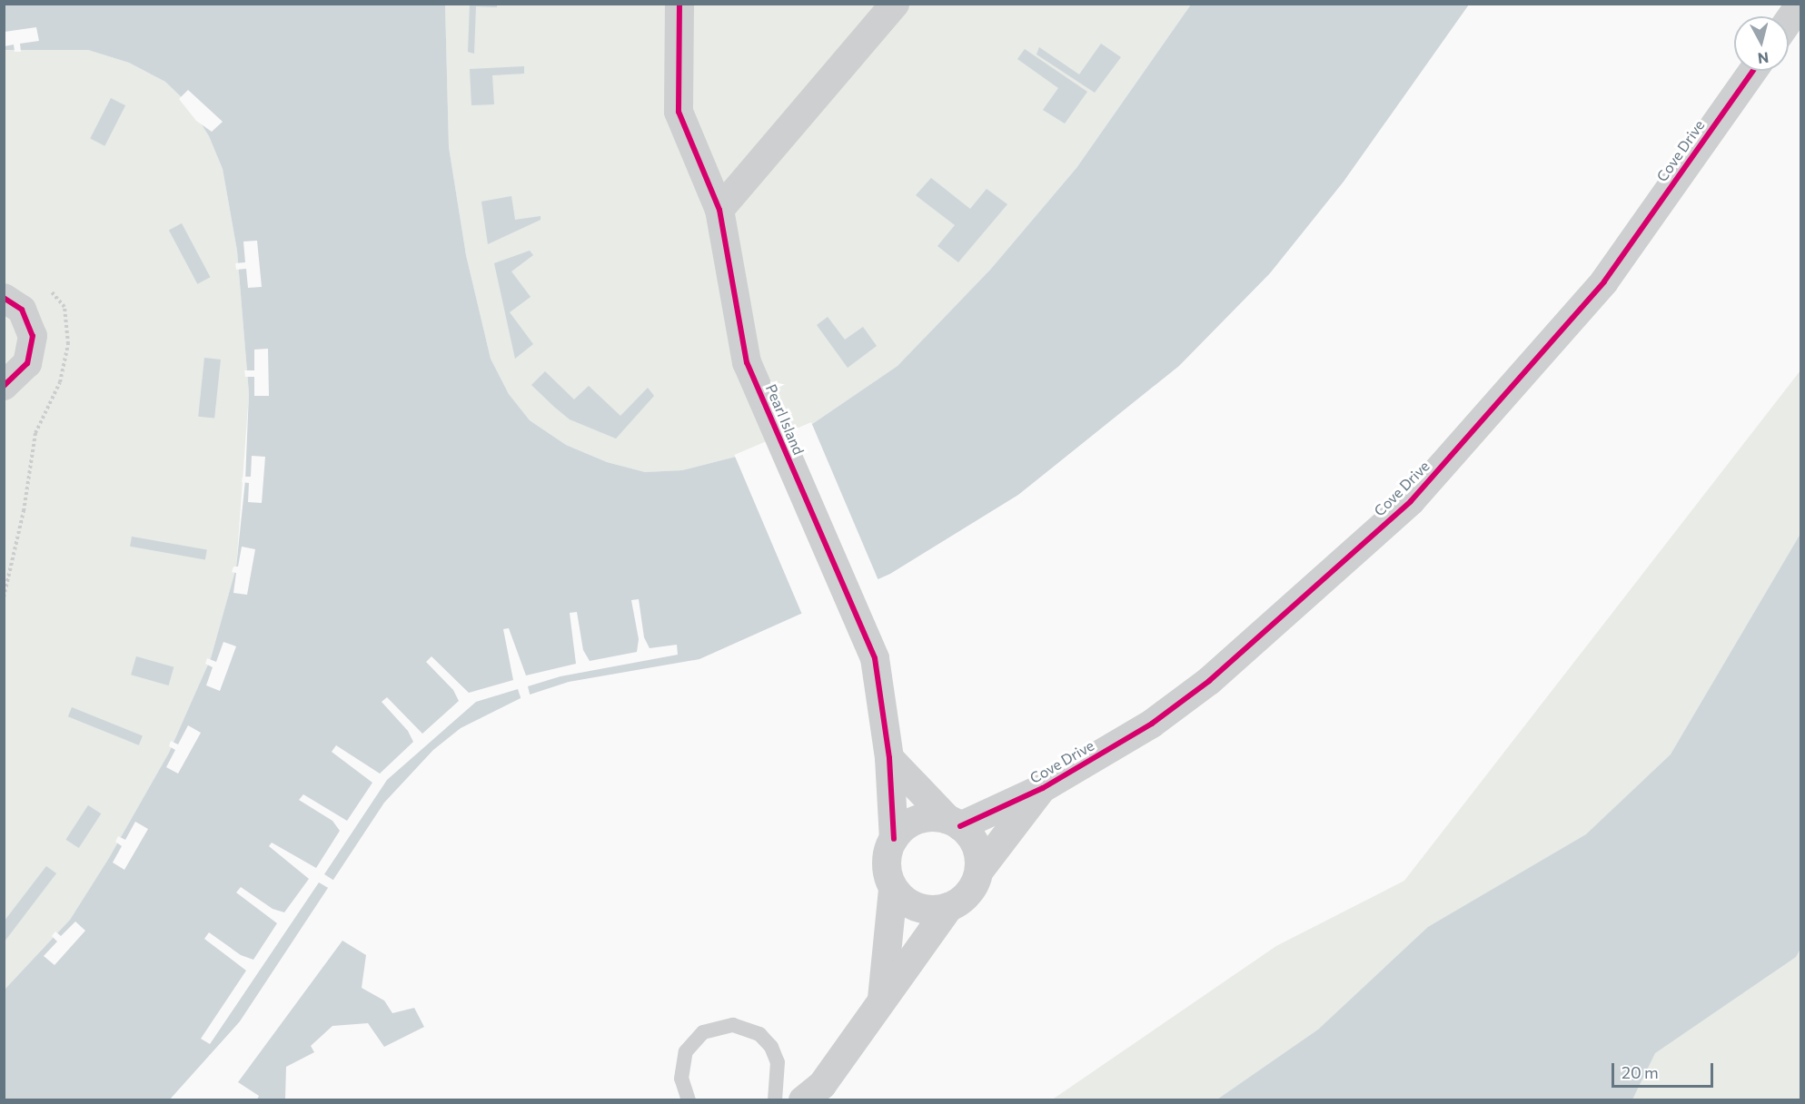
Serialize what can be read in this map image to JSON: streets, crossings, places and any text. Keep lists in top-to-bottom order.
{
  "streets": {
    "street": ["Cove Drive", "Pearl Island"]
  },
  "crossings": [
    ["Cove Drive", "Pearl Island"]
  ],
  "scale_bar": "20 m",
  "north": "bottom"
}
